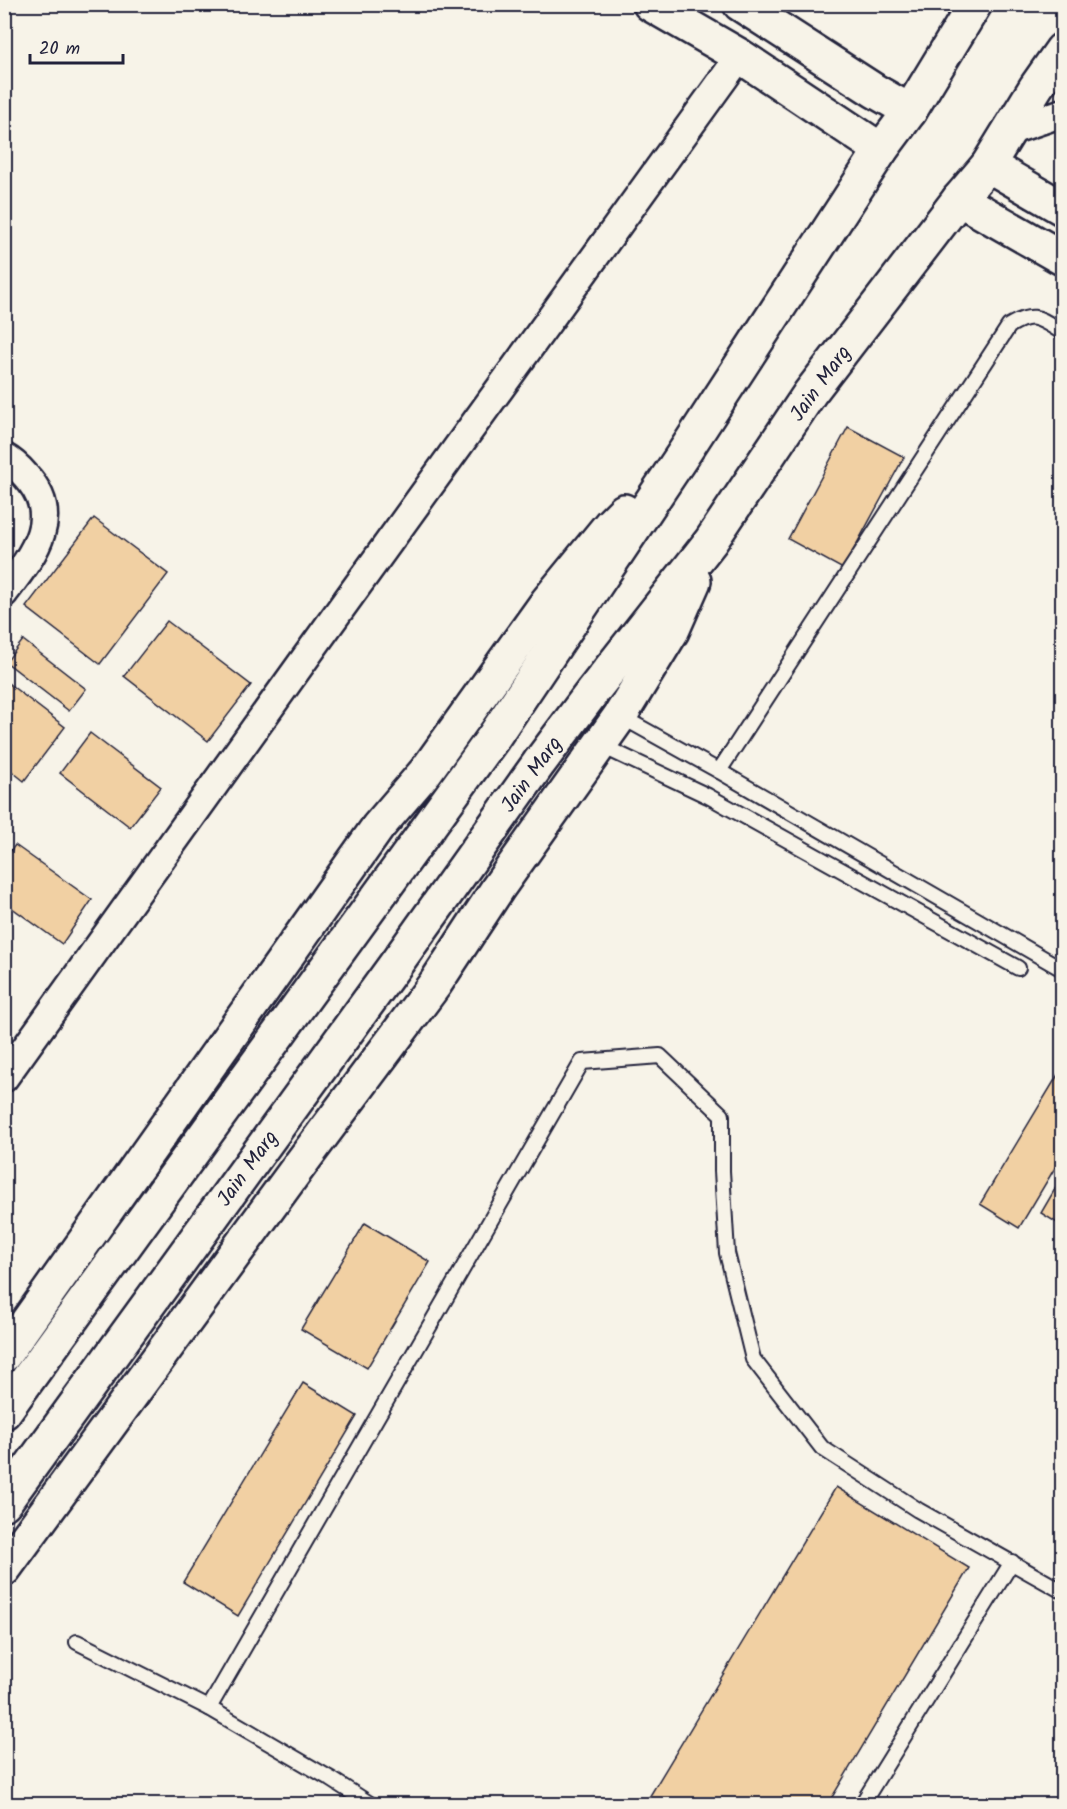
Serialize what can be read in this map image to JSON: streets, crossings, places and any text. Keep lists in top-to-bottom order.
{
  "streets": {
    "street": ["Jain Marg"]
  },
  "scale_bar": "20 m"
}
